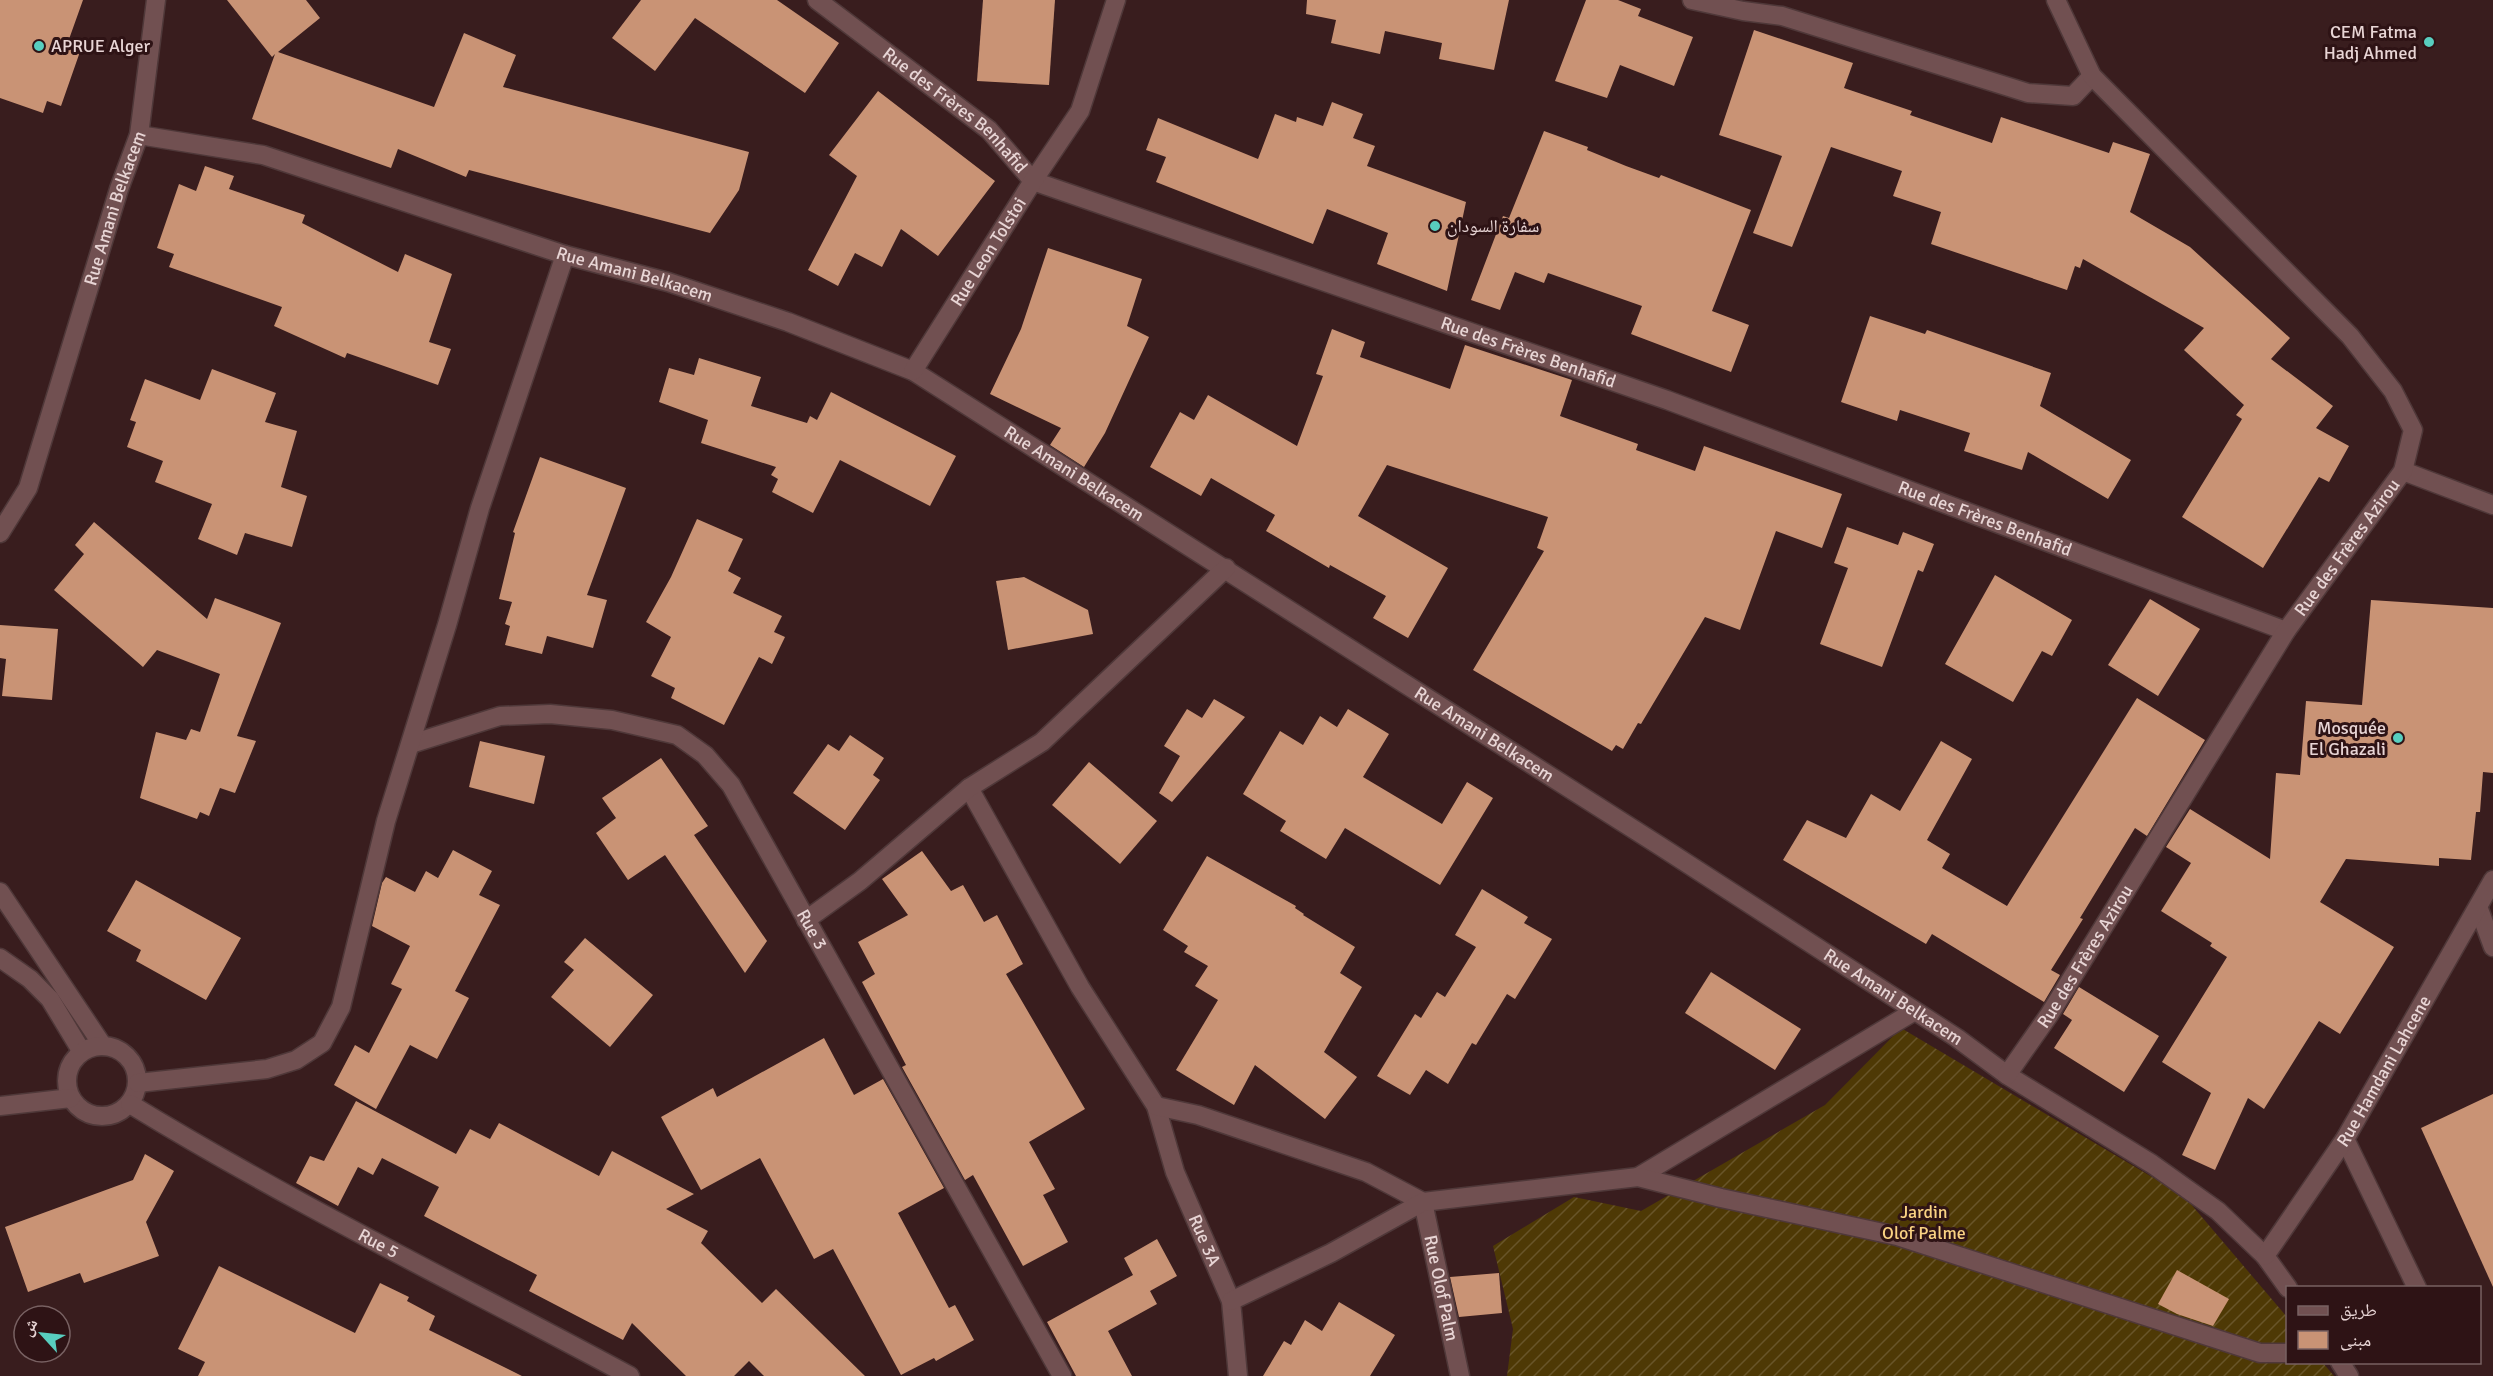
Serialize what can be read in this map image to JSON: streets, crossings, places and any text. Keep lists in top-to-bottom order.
{
  "streets": {
    "street": [
      "Rue des Frères Benhafid",
      "Rue Amani Belkacem",
      "Rue Leon Tolstoi",
      "Rue des Frères Azirou",
      "Rue 3",
      "Rue Hamdani Lahcene",
      "Rue 3A",
      "Rue 5",
      "Rue Olof Palm"
    ]
  },
  "crossings": [
    ["Rue des Frères Benhafid", "Rue Leon Tolstoi"],
    ["Rue des Frères Benhafid", "Rue des Frères Azirou"],
    ["Rue Amani Belkacem", "Rue Leon Tolstoi"],
    ["Rue Amani Belkacem", "Rue des Frères Azirou"],
    ["Rue Amani Belkacem", "Rue Hamdani Lahcene"]
  ],
  "parks": ["Jardin Olof Palme"],
  "places": [
    "CEM Fatma Hadj Ahmed",
    "APRUE Alger",
    "سفارة السودان",
    "Mosquée El Ghazali"
  ],
  "legend": ["طريق", "مبنى"],
  "north": "top left"
}
